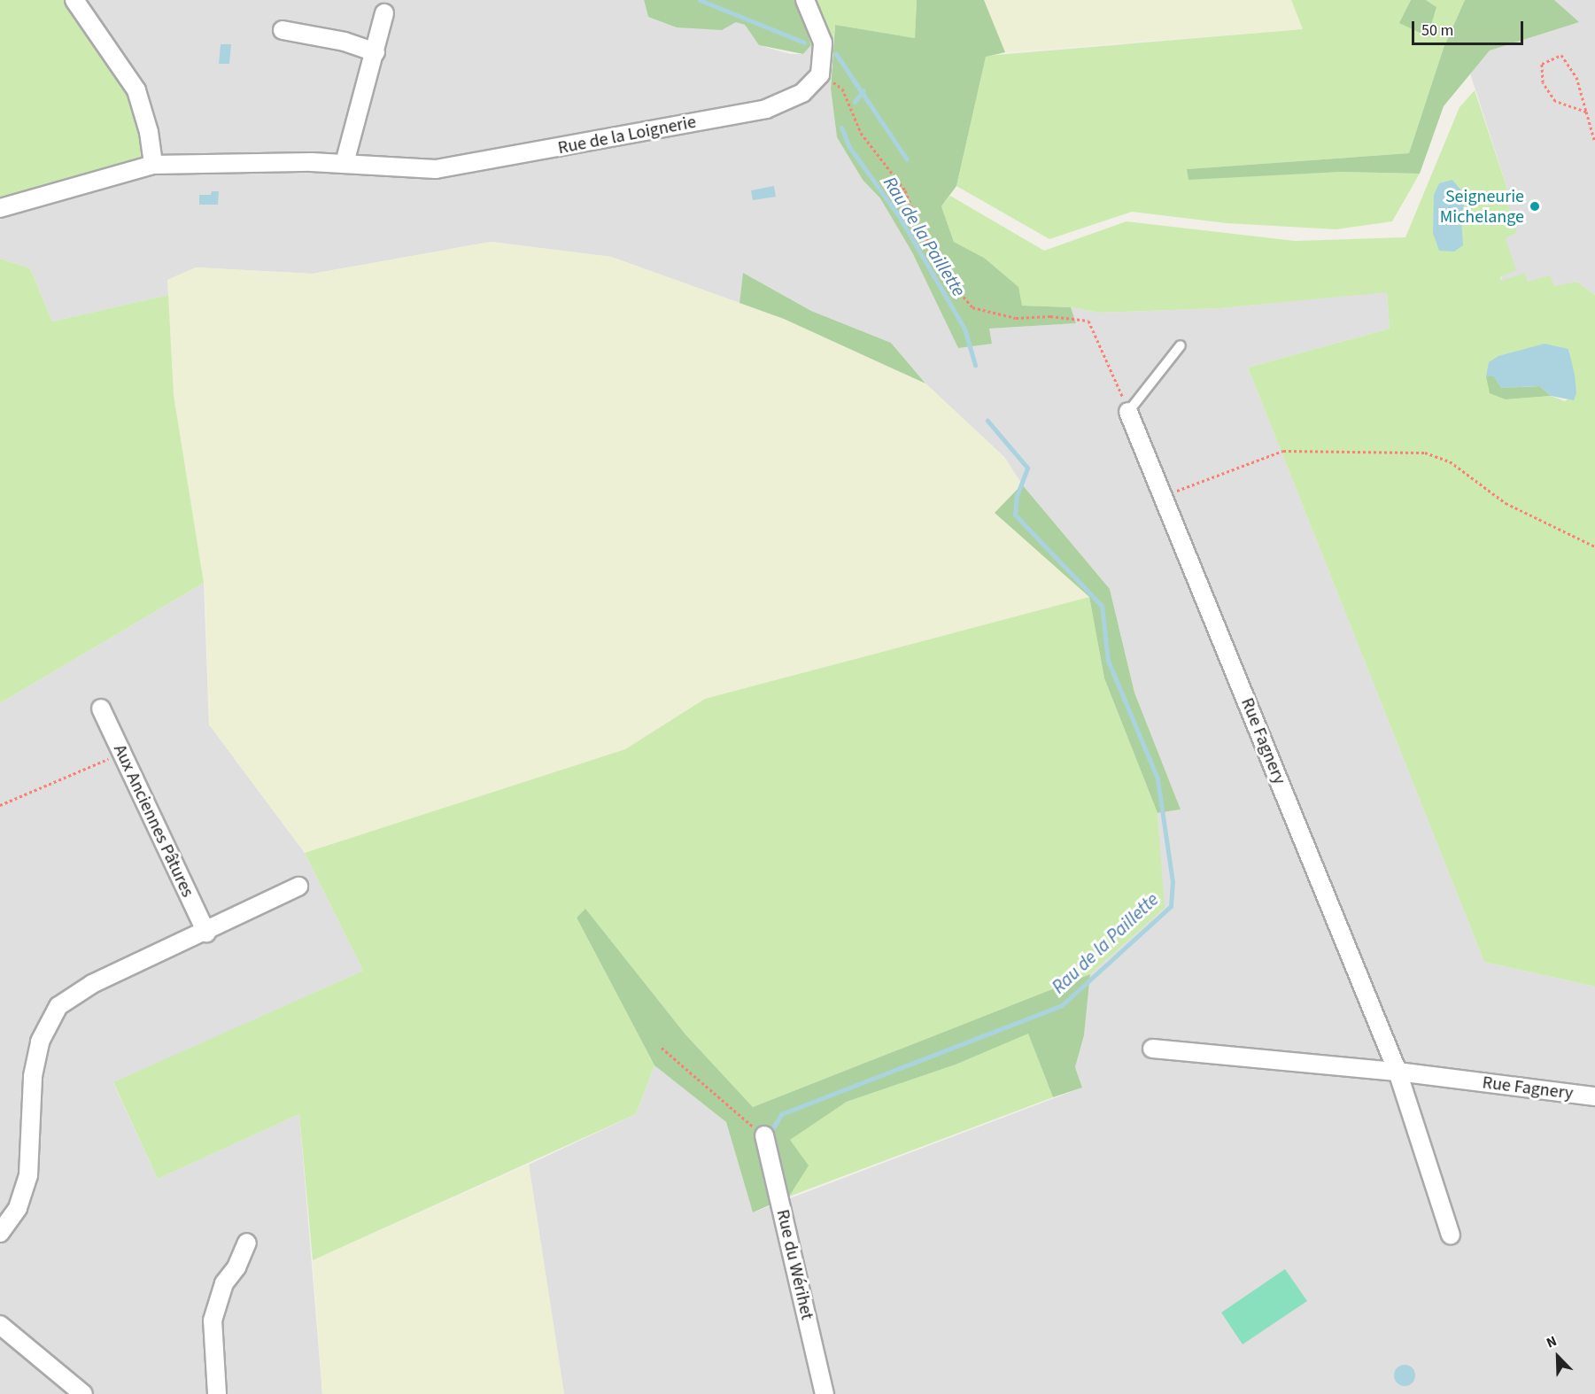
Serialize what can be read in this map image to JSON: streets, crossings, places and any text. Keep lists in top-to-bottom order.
{
  "streets": {
    "street": [
      "Rue de la Loignerie",
      "Rue Fagnery",
      "Aux Anciennes Pâtures",
      "Rue du Wérihet"
    ]
  },
  "water": ["Rau de la Paillette"],
  "places": ["Seigneurie Michelange"],
  "scale_bar": "50 m",
  "north": "top left"
}
